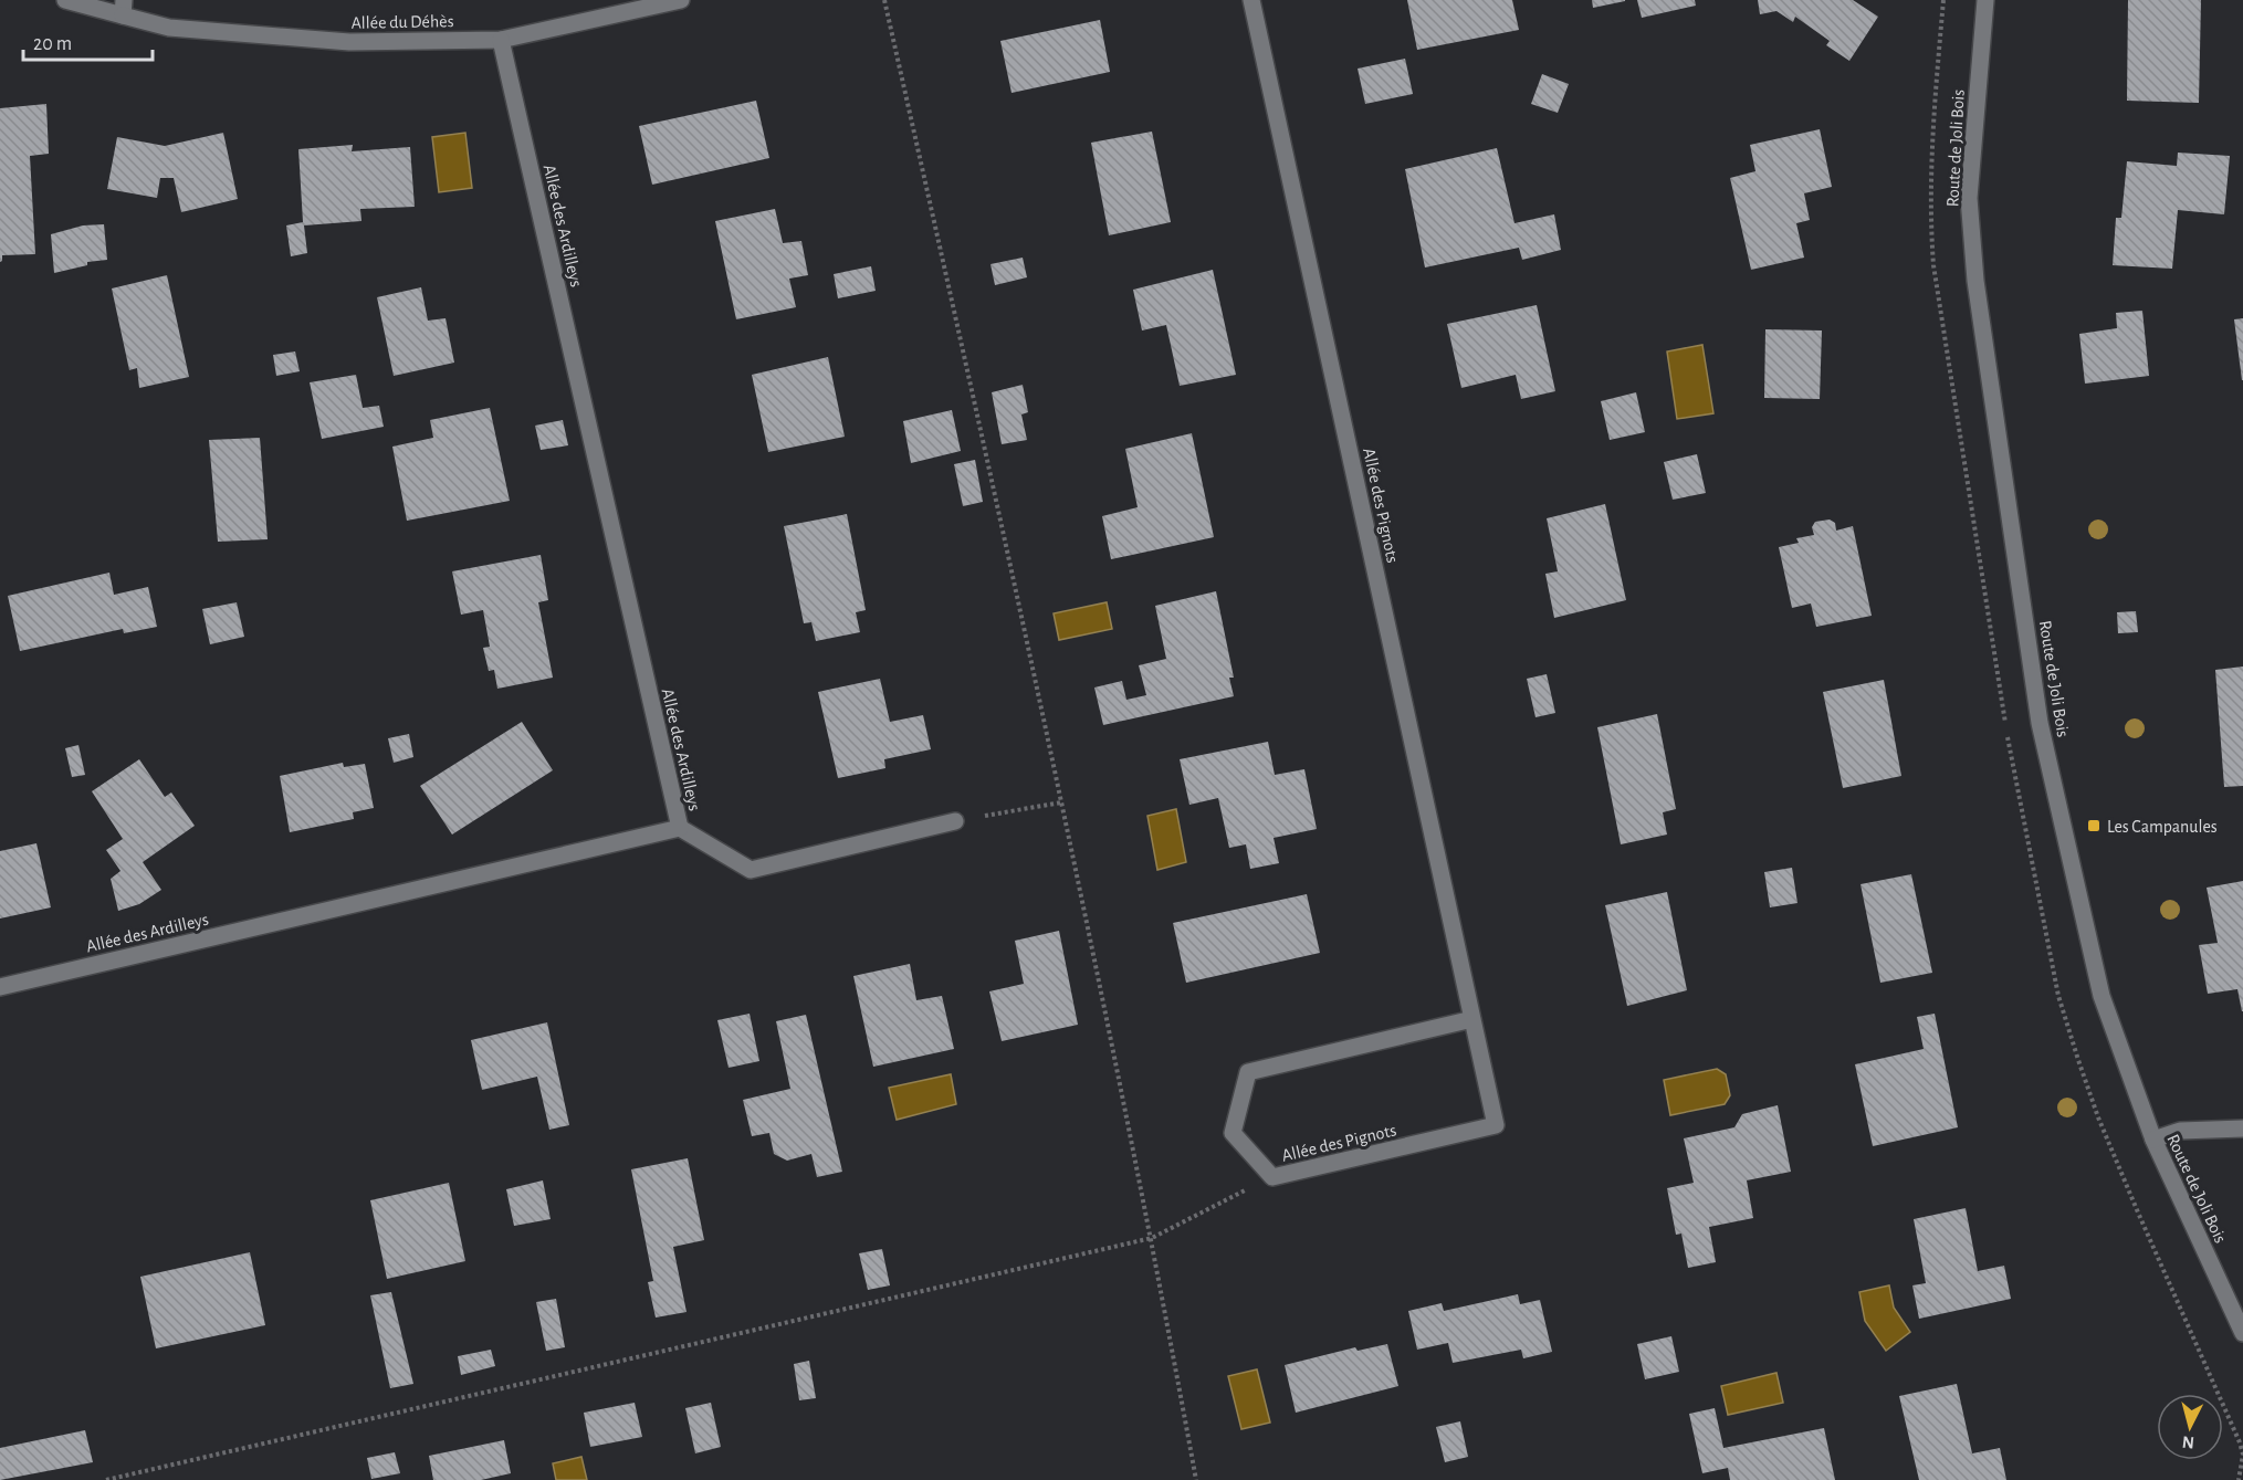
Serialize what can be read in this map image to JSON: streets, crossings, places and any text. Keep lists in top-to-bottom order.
{
  "streets": {
    "street": [
      "Allée du Déhès",
      "Route de Joli Bois",
      "Allée des Ardilleys",
      "Allée des Pignots"
    ]
  },
  "crossings": [
    ["Allée du Déhès", "Allée des Ardilleys"]
  ],
  "places": {
    "transit": ["Les Campanules"]
  },
  "scale_bar": "20 m",
  "north": "bottom"
}
